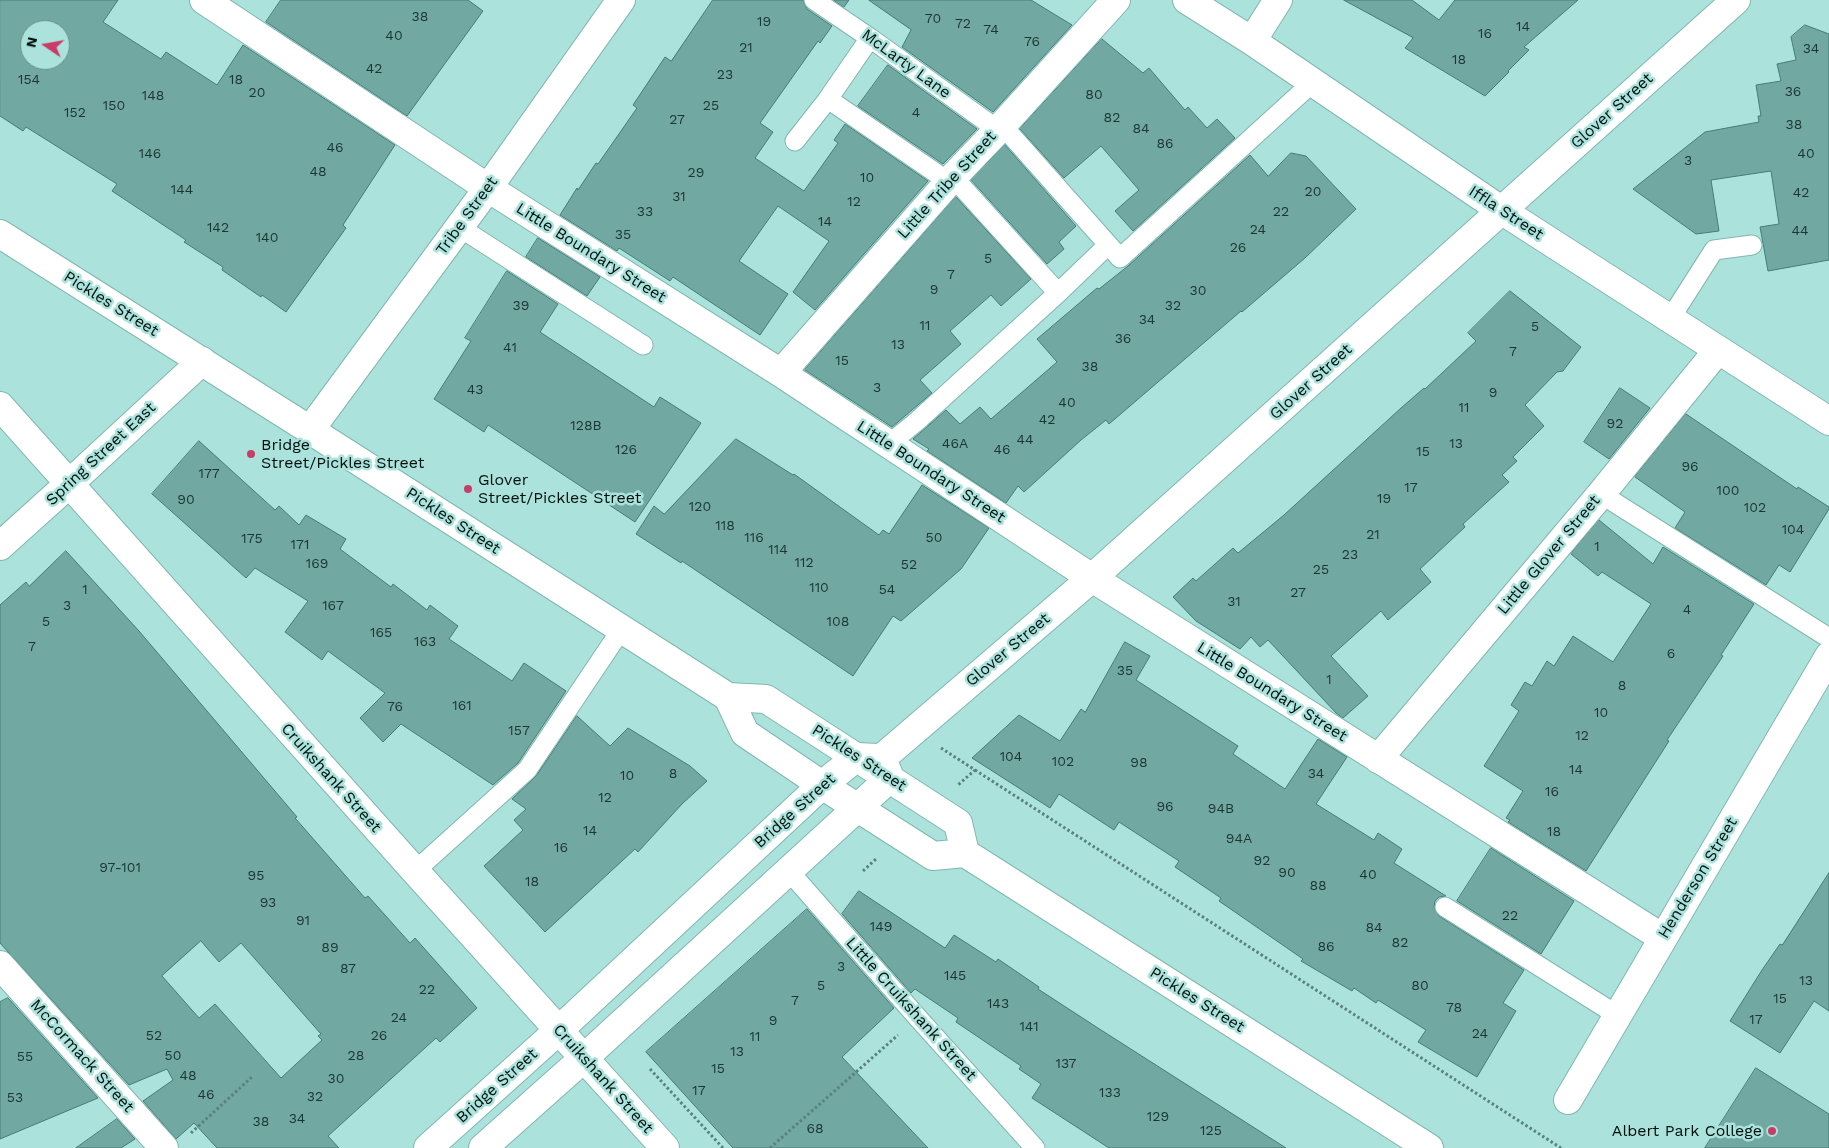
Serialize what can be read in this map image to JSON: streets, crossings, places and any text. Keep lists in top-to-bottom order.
{
  "streets": {
    "street": [
      "Glover Street",
      "Little Tribe Street",
      "Iffla Street",
      "Tribe Street",
      "Little Boundary Street",
      "Pickles Street",
      "Spring Street East",
      "Little Glover Street",
      "Cruikshank Street",
      "Bridge Street",
      "Henderson Street",
      "McCormack Street"
    ],
    "lane": ["McLarty Lane", "Little Cruikshank Street"]
  },
  "crossings": [
    ["McLarty Lane", "Little Tribe Street"],
    ["Glover Street", "Iffla Street"],
    ["Glover Street", "Little Boundary Street"],
    ["Glover Street", "Pickles Street"],
    ["Glover Street", "Bridge Street"],
    ["Little Tribe Street", "Little Boundary Street"],
    ["Iffla Street", "Little Glover Street"],
    ["Tribe Street", "Little Boundary Street"],
    ["Tribe Street", "Pickles Street"],
    ["Little Boundary Street", "Little Glover Street"],
    ["Little Boundary Street", "Henderson Street"],
    ["Pickles Street", "Spring Street East"],
    ["Pickles Street", "Bridge Street"],
    ["Spring Street East", "Cruikshank Street"],
    ["Cruikshank Street", "Bridge Street"]
  ],
  "places": ["Bridge Street/Pickles Street", "Glover Street/Pickles Street", "Albert Park College"],
  "house_numbers": [
    "38",
    "70",
    "19",
    "72",
    "14",
    "74",
    "16",
    "40",
    "76",
    "21",
    "34",
    "18",
    "42",
    "23",
    "154",
    "18",
    "36",
    "20",
    "80",
    "148",
    "150",
    "25",
    "152",
    "4",
    "82",
    "27",
    "38",
    "84",
    "86",
    "46",
    "146",
    "40",
    "3",
    "48",
    "29",
    "10",
    "144",
    "20",
    "42",
    "31",
    "12",
    "33",
    "22",
    "14",
    "142",
    "24",
    "44",
    "35",
    "140",
    "26",
    "5",
    "7",
    "9",
    "30",
    "39",
    "32",
    "34",
    "11",
    "5",
    "36",
    "13",
    "41",
    "7",
    "15",
    "38",
    "3",
    "43",
    "9",
    "40",
    "11",
    "42",
    "92",
    "128B",
    "44",
    "46A",
    "13",
    "126",
    "46",
    "15",
    "96",
    "177",
    "17",
    "100",
    "19",
    "90",
    "120",
    "102",
    "118",
    "104",
    "21",
    "116",
    "50",
    "175",
    "171",
    "1",
    "114",
    "23",
    "112",
    "169",
    "52",
    "25",
    "110",
    "1",
    "54",
    "27",
    "31",
    "3",
    "167",
    "4",
    "5",
    "108",
    "165",
    "163",
    "7",
    "6",
    "35",
    "1",
    "8",
    "161",
    "76",
    "10",
    "157",
    "12",
    "104",
    "102",
    "98",
    "14",
    "8",
    "34",
    "10",
    "16",
    "12",
    "96",
    "94B",
    "14",
    "18",
    "94A",
    "16",
    "92",
    "97-101",
    "90",
    "40",
    "95",
    "18",
    "88",
    "93",
    "22",
    "91",
    "149",
    "84",
    "82",
    "86",
    "89",
    "3",
    "87",
    "145",
    "13",
    "5",
    "80",
    "22",
    "15",
    "7",
    "143",
    "78",
    "24",
    "17",
    "9",
    "141",
    "24",
    "52",
    "26",
    "11",
    "13",
    "50",
    "28",
    "55",
    "137",
    "15",
    "48",
    "30",
    "17",
    "133",
    "46",
    "32",
    "53",
    "129",
    "34",
    "38",
    "68",
    "125"
  ],
  "north": "left"
}
